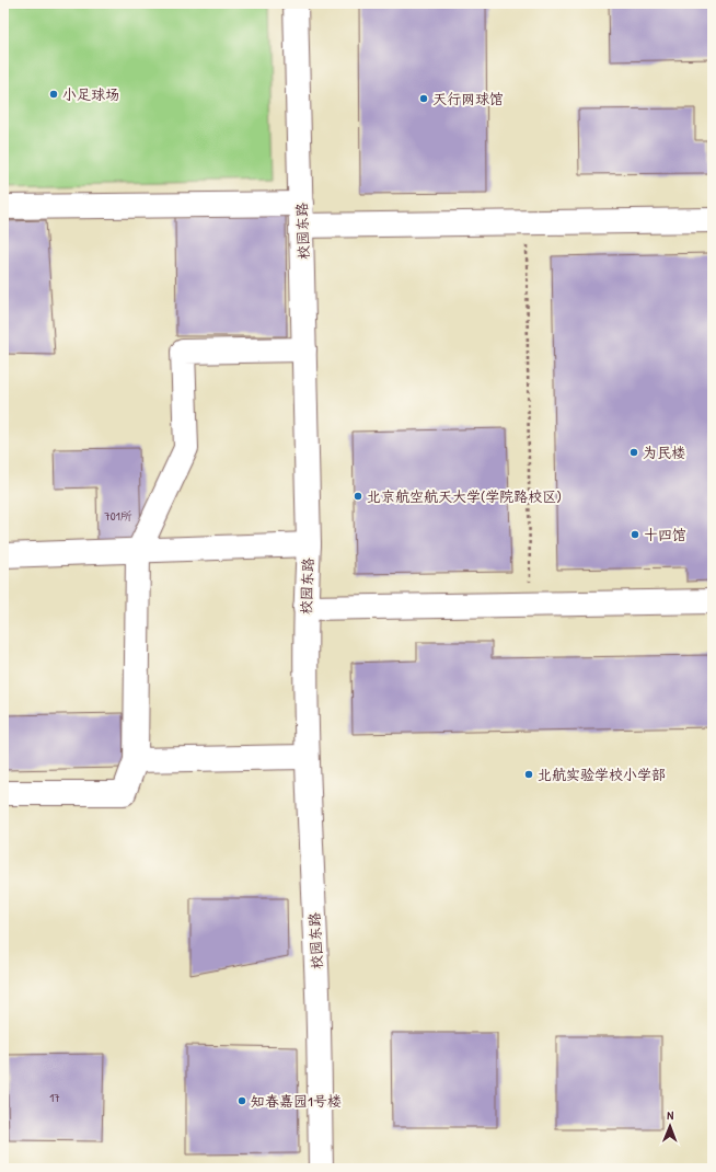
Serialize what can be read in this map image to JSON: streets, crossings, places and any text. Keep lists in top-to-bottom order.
{
  "streets": {
    "street": ["校园东路"]
  },
  "places": [
    "小足球场",
    "天行网球馆",
    "为民楼",
    "北京航空航天大学(学院路校区)",
    "十四馆",
    "北航实验学校小学部",
    "知春嘉园1号楼"
  ],
  "house_numbers": ["701所", "17"],
  "north": "top"
}
